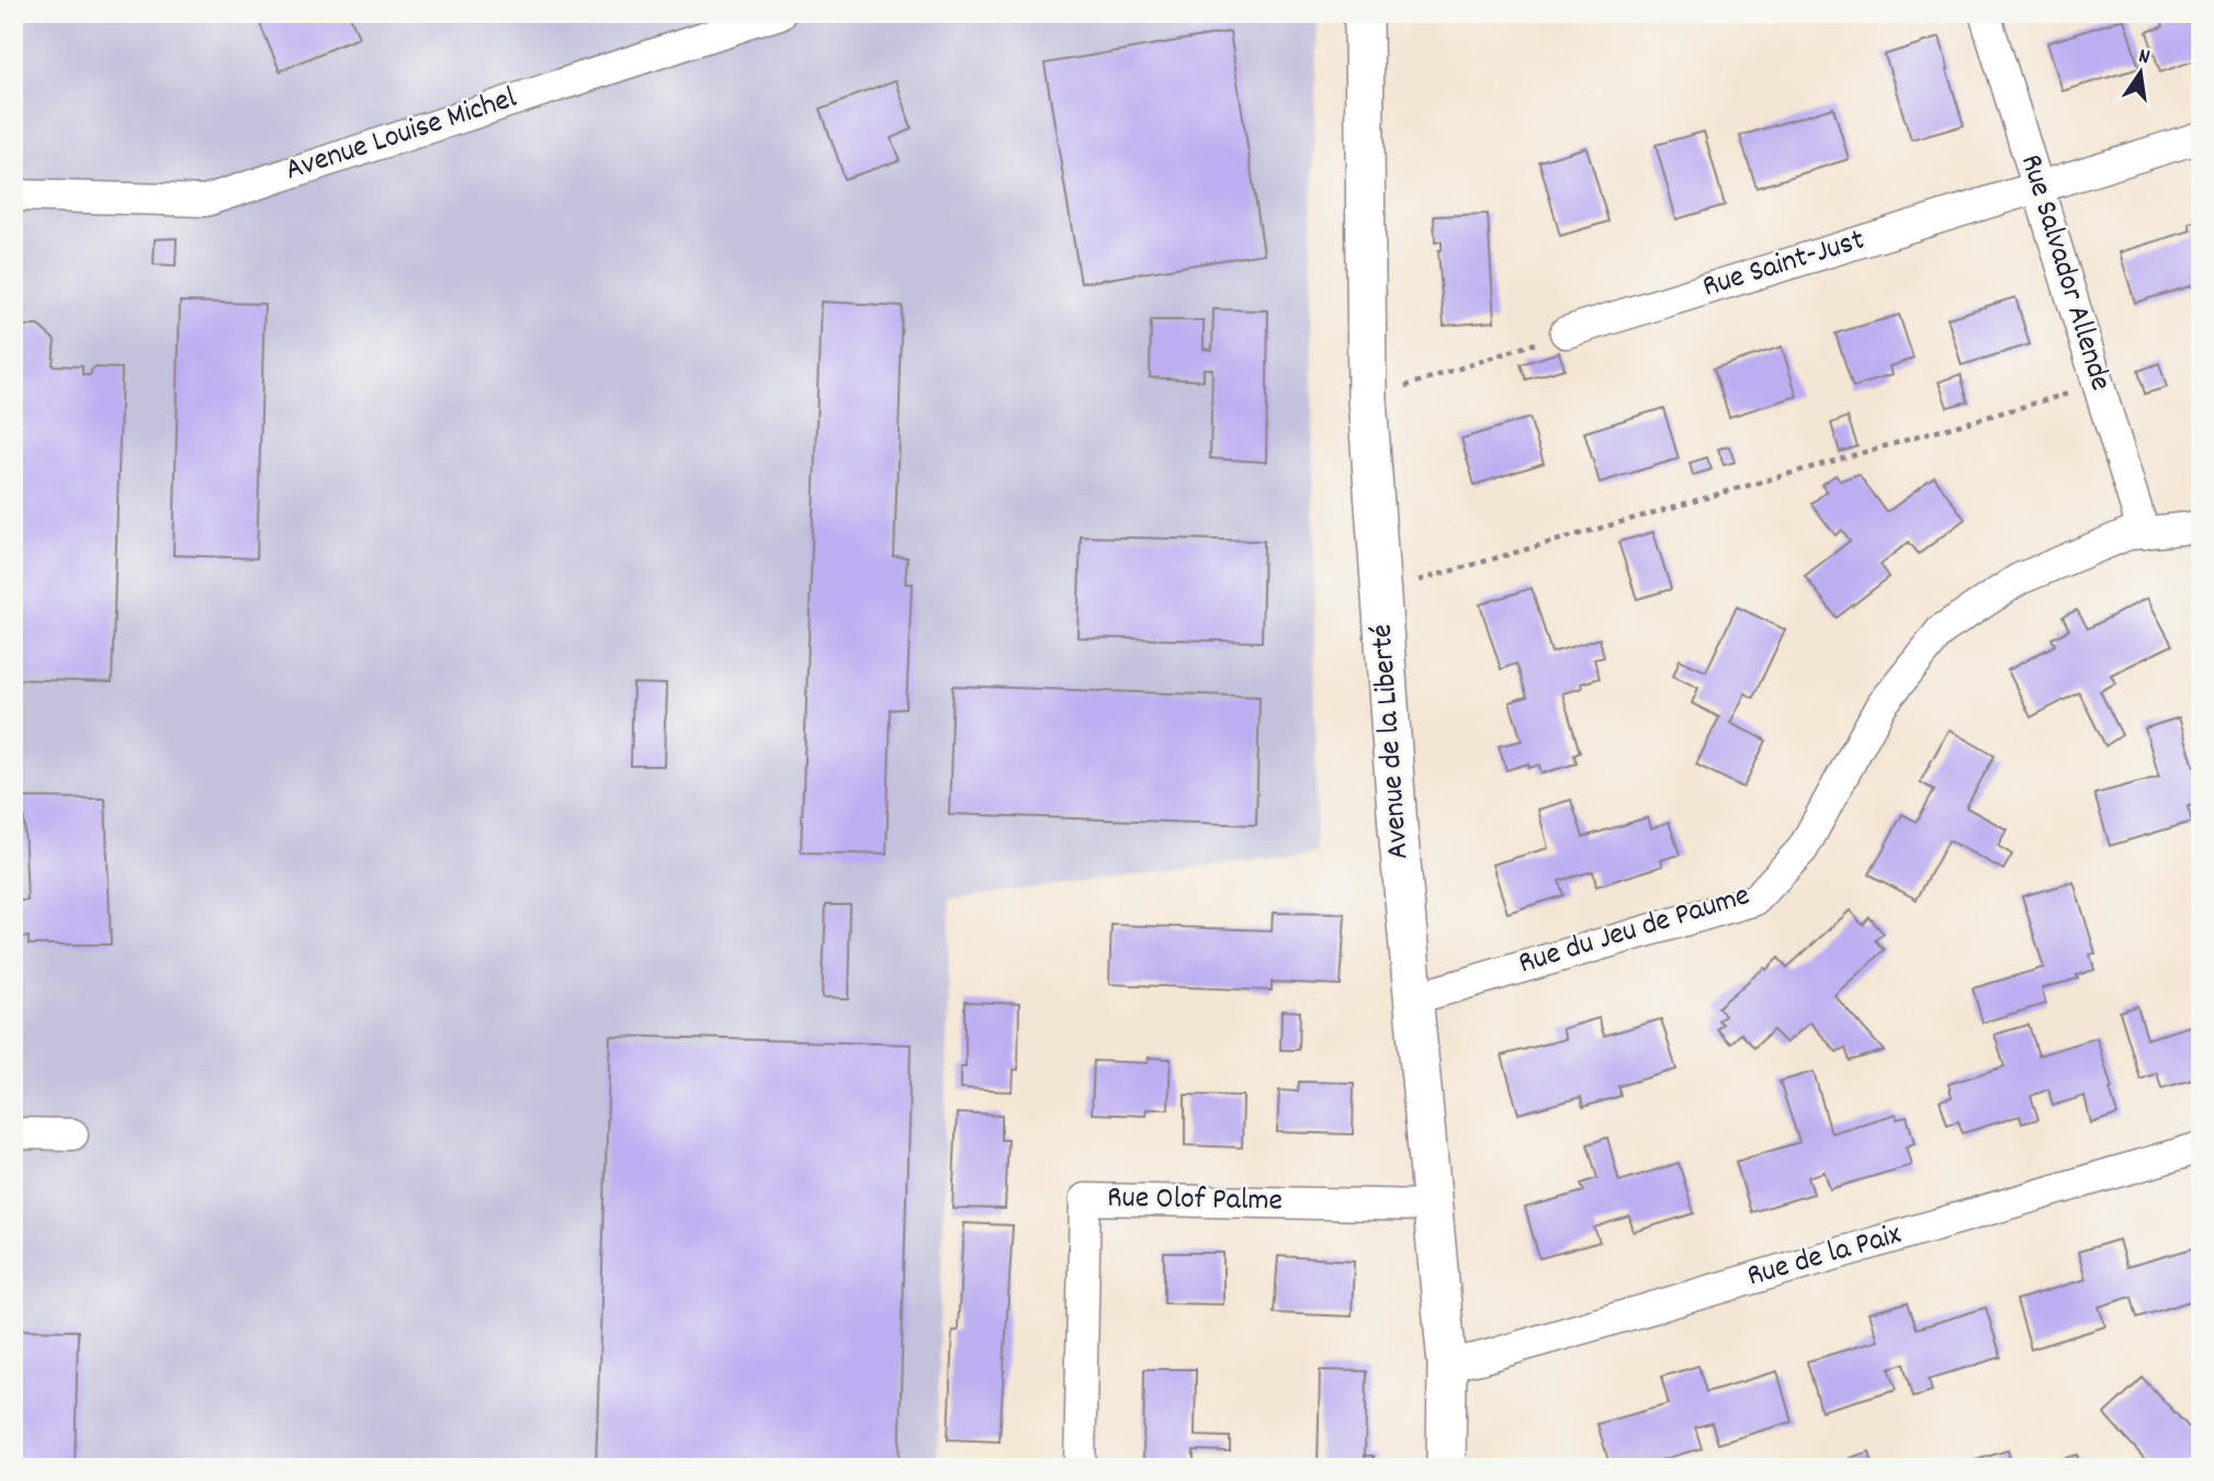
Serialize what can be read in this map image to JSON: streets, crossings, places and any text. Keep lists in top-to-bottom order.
{
  "streets": {
    "street": [
      "Avenue Louise Michel",
      "Rue Saint-Just",
      "Rue Salvador Allende",
      "Avenue de la Liberté",
      "Rue du Jeu de Paume",
      "Rue Olof Palme",
      "Rue de la Paix"
    ]
  },
  "crossings": [
    ["Rue Saint-Just", "Rue Salvador Allende"],
    ["Rue Salvador Allende", "Rue du Jeu de Paume"],
    ["Avenue de la Liberté", "Rue du Jeu de Paume"],
    ["Avenue de la Liberté", "Rue Olof Palme"],
    ["Avenue de la Liberté", "Rue de la Paix"]
  ],
  "north": "top"
}
